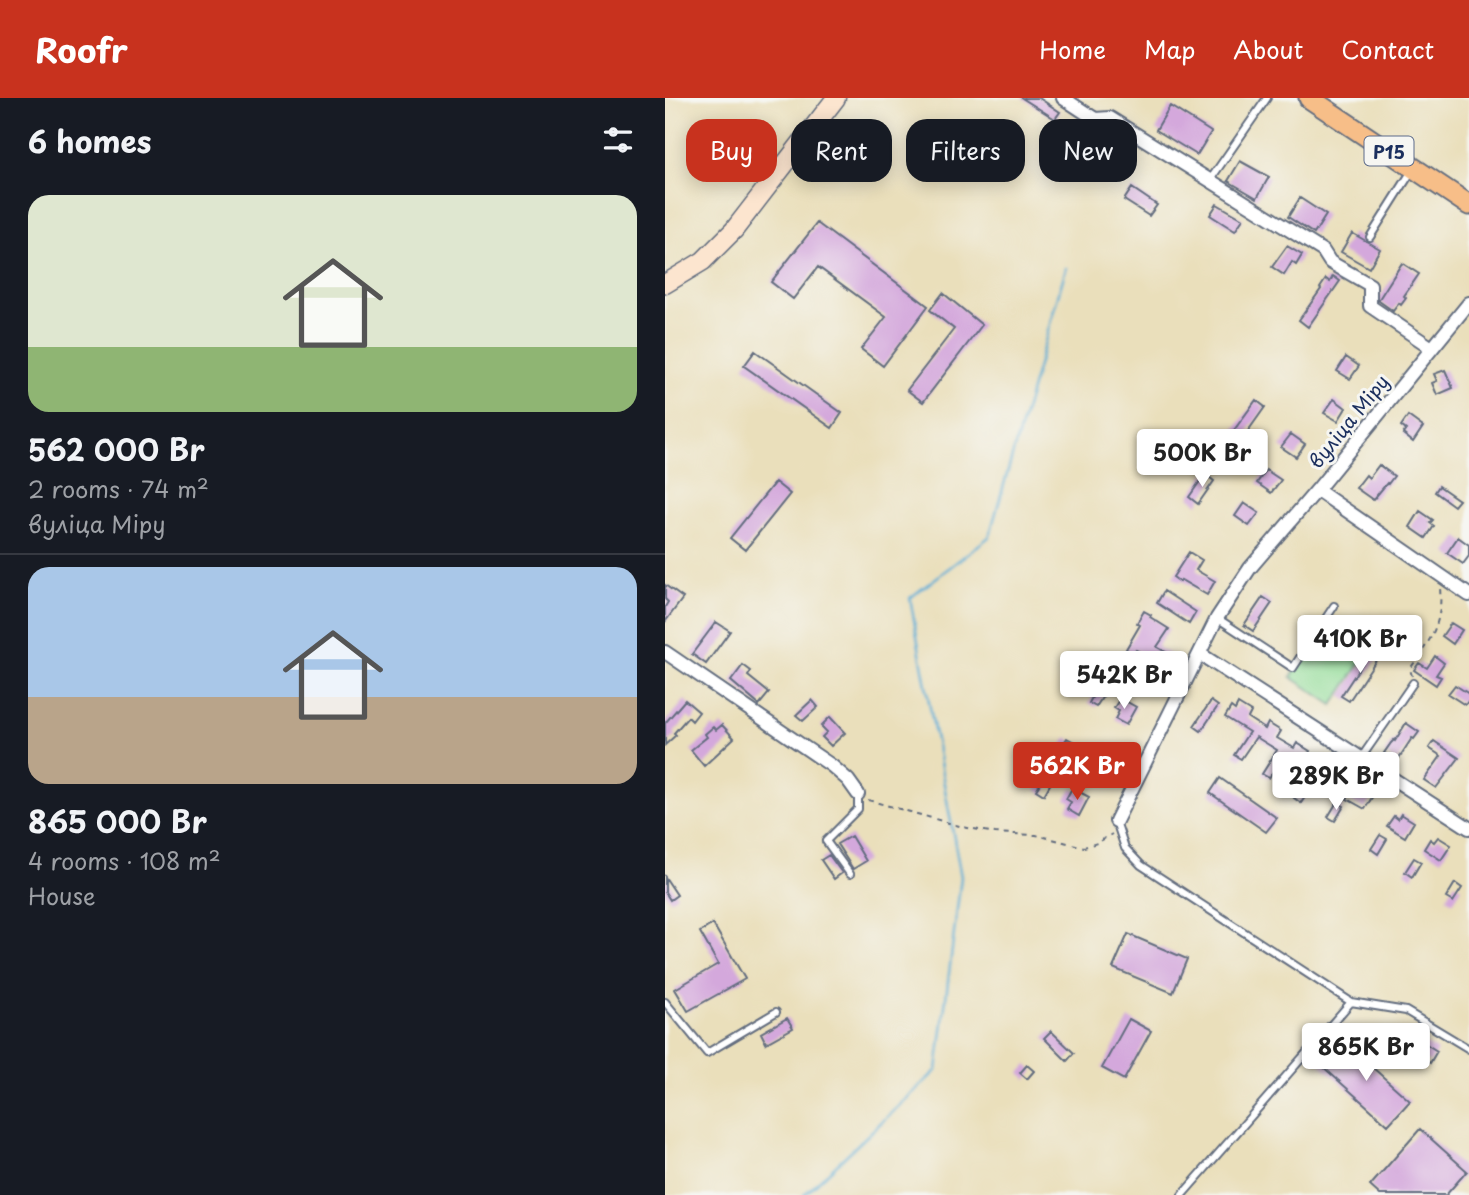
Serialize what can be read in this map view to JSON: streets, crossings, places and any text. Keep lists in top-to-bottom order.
{
  "streets": {
    "main road": ["Р15"],
    "street": ["вуліца Міру"]
  },
  "page": {
    "header": "Roofr",
    "nav": [
      "Home",
      "Map",
      "About",
      "Contact"
    ],
    "heading": "6 homes",
    "chip": [
      "Buy",
      "Rent",
      "Filters",
      "New"
    ],
    "list": [
      {
        "name": "562 000 Br",
        "note": "2 rooms · 74 m² · вуліца Міру"
      },
      {
        "name": "865 000 Br",
        "note": "4 rooms · 108 m² · House"
      }
    ],
    "price": [
      "500K Br",
      "410K Br",
      "542K Br",
      "562K Br",
      "289K Br",
      "865K Br"
    ]
  }
}
